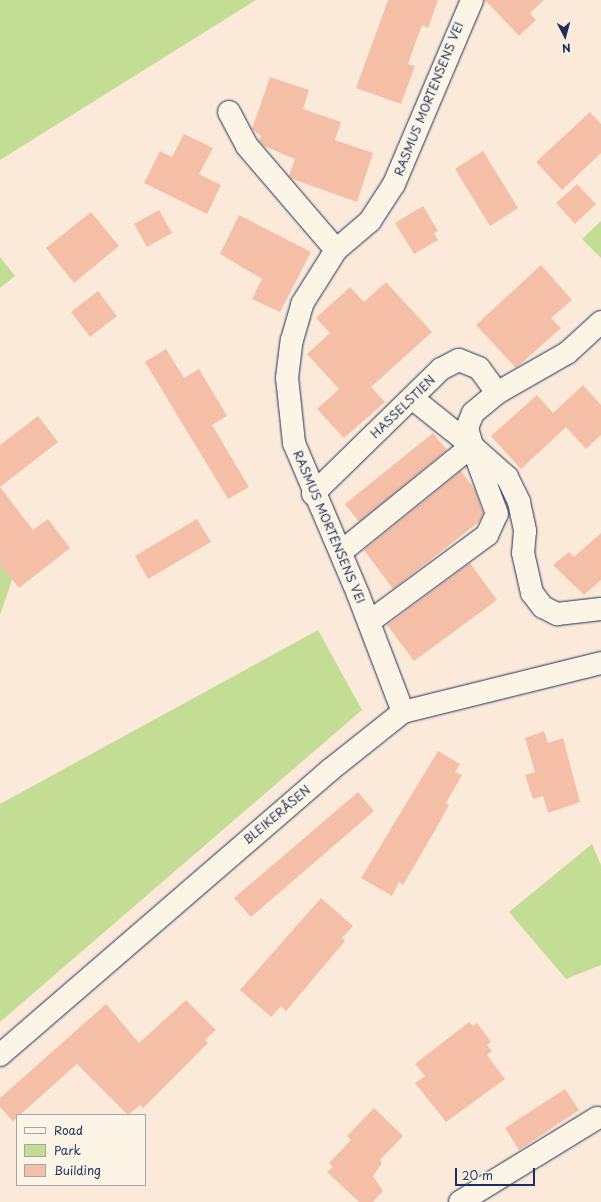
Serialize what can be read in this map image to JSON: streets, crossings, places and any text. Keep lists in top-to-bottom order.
{
  "streets": {
    "street": ["RASMUS MORTENSENS VEI", "HASSELSTIEN", "BLEIKERÅSEN"]
  },
  "crossings": [
    ["RASMUS MORTENSENS VEI", "HASSELSTIEN"],
    ["RASMUS MORTENSENS VEI", "BLEIKERÅSEN"]
  ],
  "legend": ["Road", "Park", "Building"],
  "scale_bar": "20 m",
  "north": "bottom"
}
